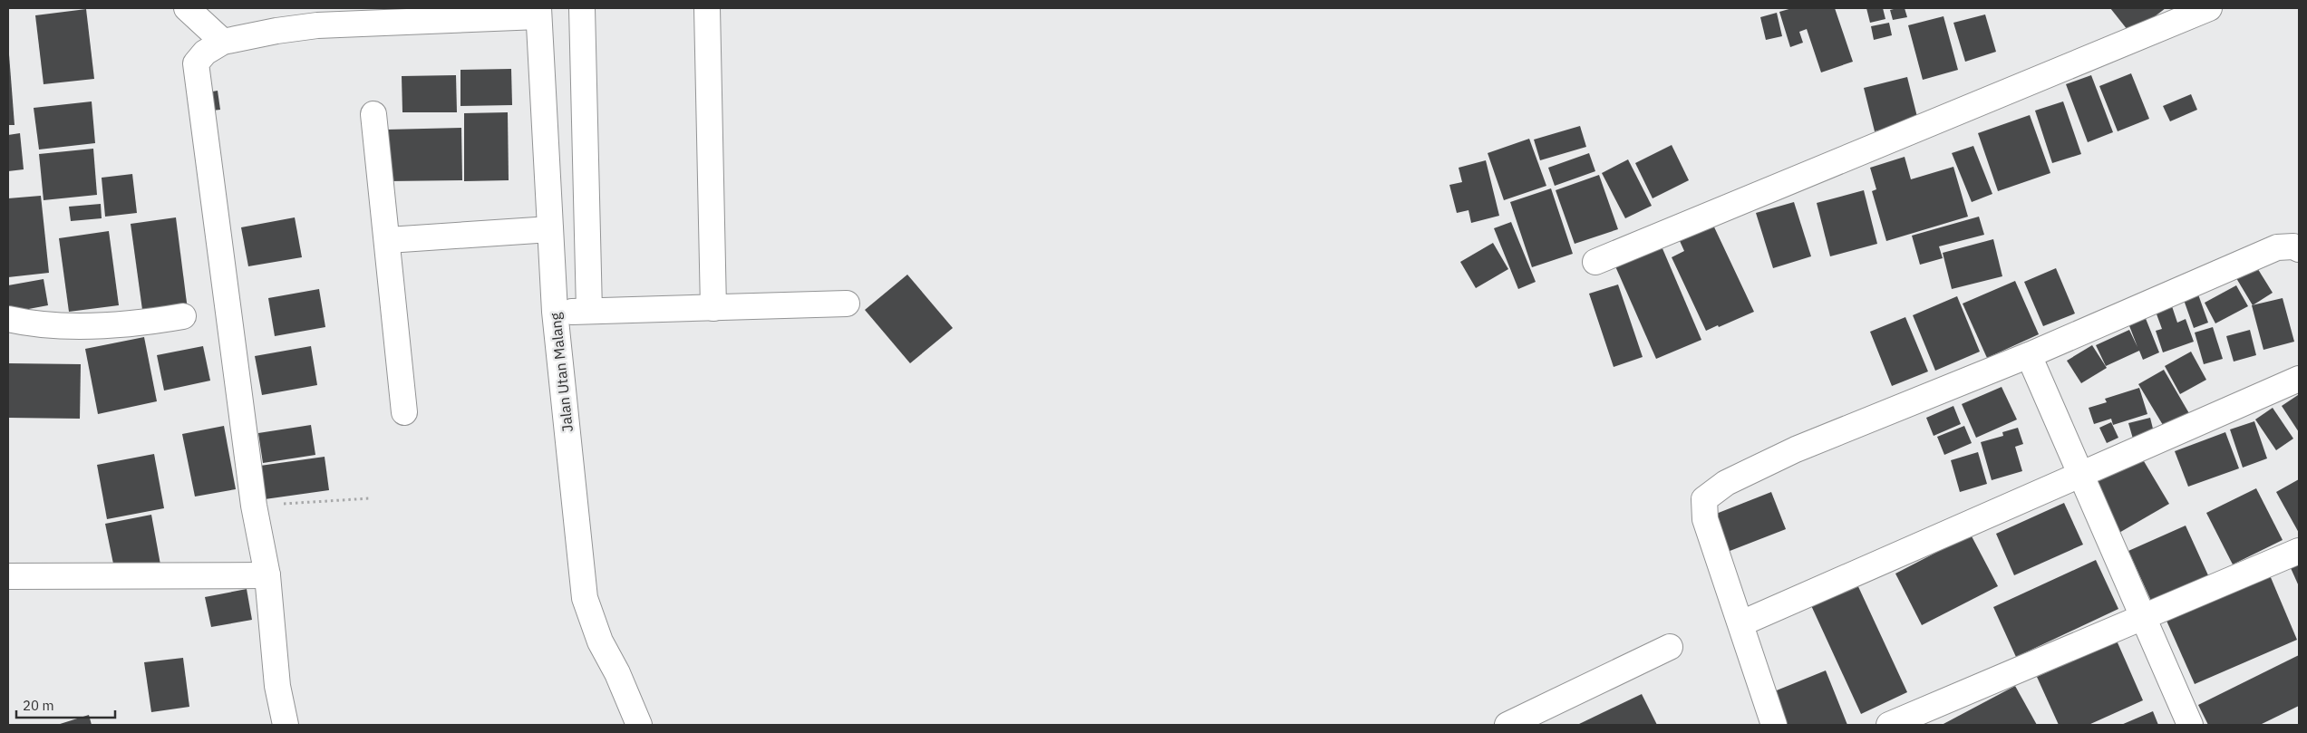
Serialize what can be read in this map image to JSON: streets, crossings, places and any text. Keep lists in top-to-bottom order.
{
  "streets": {
    "street": ["Jalan Utan Malang"]
  },
  "scale_bar": "20 m"
}
